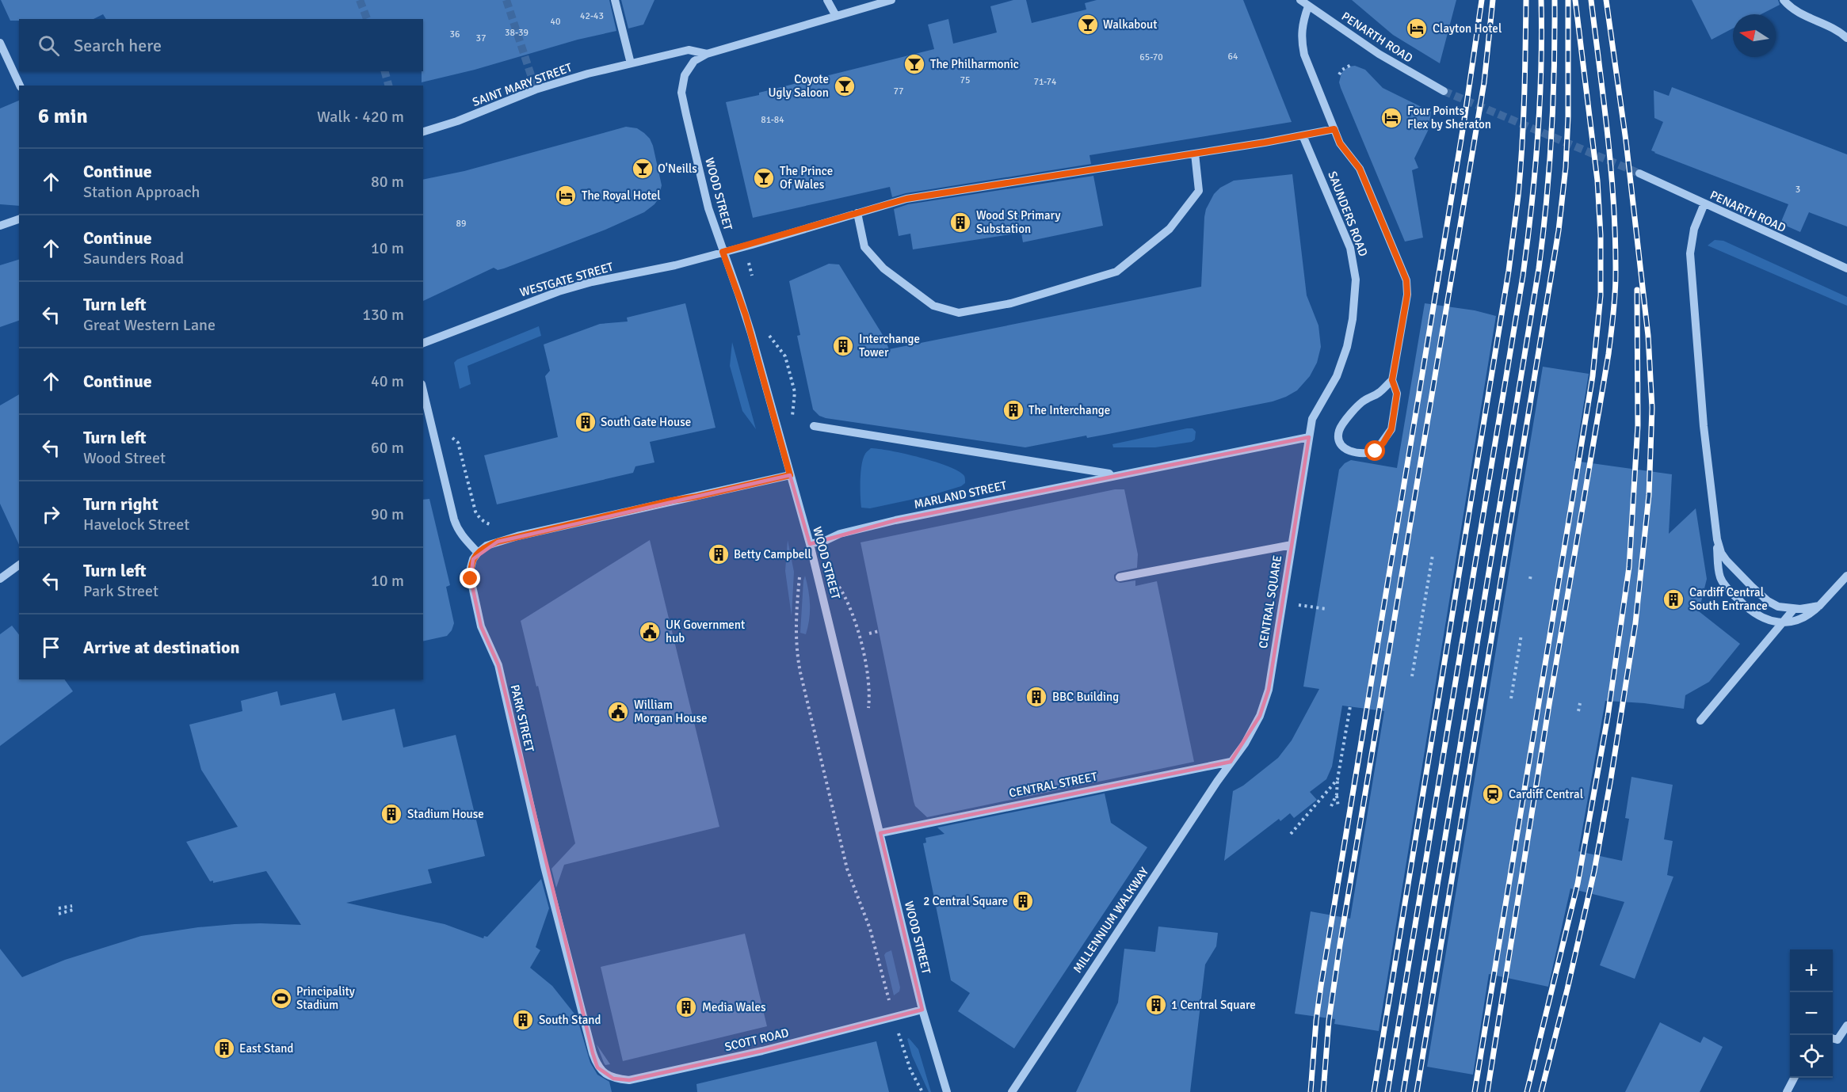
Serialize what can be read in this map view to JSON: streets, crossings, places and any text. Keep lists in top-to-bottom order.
{
  "streets": {
    "street": [
      "PENARTH ROAD",
      "SAINT MARY STREET",
      "WOOD STREET",
      "SAUNDERS ROAD",
      "WESTGATE STREET",
      "MARLAND STREET",
      "CENTRAL SQUARE",
      "PARK STREET",
      "CENTRAL STREET",
      "MILLENNIUM WALKWAY",
      "SCOTT ROAD"
    ]
  },
  "crossings": [
    ["PENARTH ROAD", "SAUNDERS ROAD"],
    ["SAINT MARY STREET", "WOOD STREET"],
    ["WOOD STREET", "WESTGATE STREET"],
    ["WOOD STREET", "MARLAND STREET"],
    ["WOOD STREET", "CENTRAL STREET"],
    ["WOOD STREET", "SCOTT ROAD"],
    ["SAUNDERS ROAD", "WESTGATE STREET"],
    ["SAUNDERS ROAD", "MARLAND STREET"],
    ["SAUNDERS ROAD", "CENTRAL SQUARE"],
    ["MARLAND STREET", "CENTRAL SQUARE"],
    ["CENTRAL SQUARE", "CENTRAL STREET"],
    ["CENTRAL SQUARE", "MILLENNIUM WALKWAY"],
    ["PARK STREET", "SCOTT ROAD"],
    ["CENTRAL STREET", "MILLENNIUM WALKWAY"]
  ],
  "places": {
    "bar": [
      "Walkabout",
      "The Philharmonic",
      "Coyote Ugly Saloon",
      "O'Neills",
      "The Prince Of Wales"
    ],
    "hotel": ["Clayton Hotel", "Four Points Flex by Sheraton", "The Royal Hotel"],
    "building": [
      "Wood St Primary Substation",
      "Interchange Tower",
      "The Interchange",
      "South Gate House",
      "Betty Campbell",
      "Cardiff Central South Entrance",
      "BBC Building",
      "Stadium House",
      "2 Central Square",
      "1 Central Square",
      "Media Wales",
      "South Stand",
      "East Stand"
    ],
    "public building": ["UK Government hub", "William Morgan House"],
    "station": ["Cardiff Central"],
    "sports": ["Principality Stadium"]
  },
  "house_numbers": [
    "42-43",
    "40",
    "38-39",
    "36",
    "37",
    "64",
    "65-70",
    "75",
    "71-74",
    "77",
    "81-84",
    "3",
    "89"
  ],
  "north": "left",
  "page": {
    "search": "Search here",
    "heading": ["6 min", "Walk · 420 m"],
    "list": [
      ["Continue", "Station Approach", "80 m"],
      ["Continue", "Saunders Road", "10 m"],
      ["Turn left", "Great Western Lane", "130 m"],
      ["Continue", "40 m"],
      ["Turn left", "Wood Street", "60 m"],
      ["Turn right", "Havelock Street", "90 m"],
      ["Turn left", "Park Street", "10 m"],
      "Arrive at destination"
    ],
    "map_buttons": ["+", "−"]
  }
}
